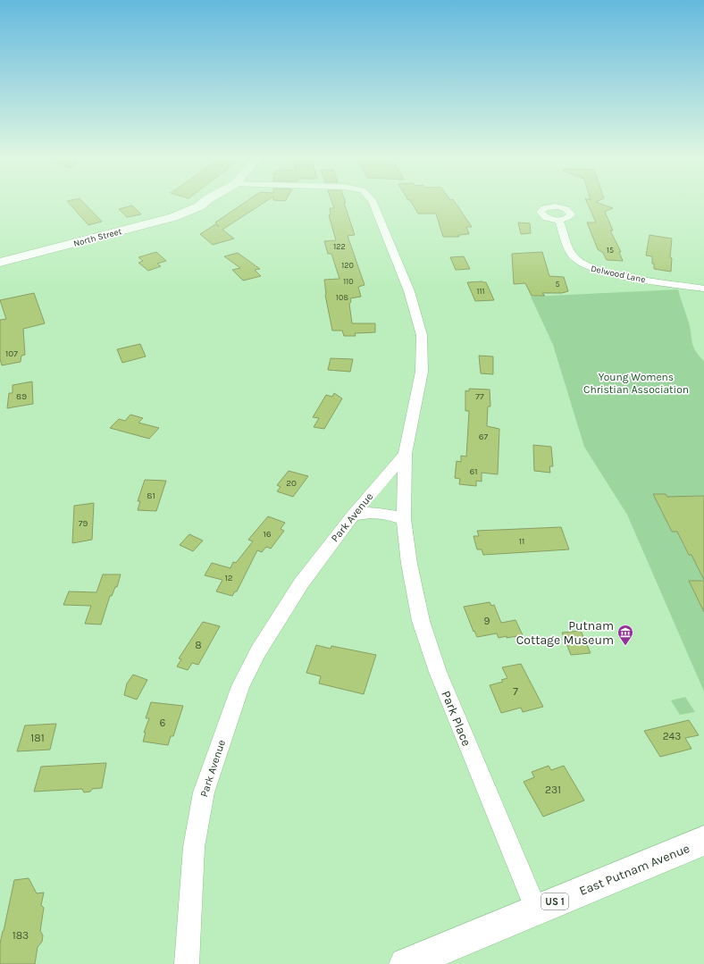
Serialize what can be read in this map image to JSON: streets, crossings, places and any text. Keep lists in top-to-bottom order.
{
  "streets": {
    "main road": ["North Street", "East Putnam Avenue", "US 1"],
    "street": ["Delwood Lane", "Park Avenue", "Park Place"]
  },
  "crossings": [
    ["Park Avenue", "Park Place"],
    ["Park Place", "East Putnam Avenue"]
  ],
  "parks": ["Young Womens Christian Association"],
  "places": {
    "museum": ["Putnam Cottage Museum"]
  },
  "house_numbers": [
    "122",
    "15",
    "120",
    "110",
    "5",
    "111",
    "108",
    "107",
    "89",
    "77",
    "67",
    "61",
    "20",
    "81",
    "79",
    "16",
    "11",
    "12",
    "9",
    "8",
    "7",
    "6",
    "243",
    "181",
    "231",
    "183"
  ]
}
